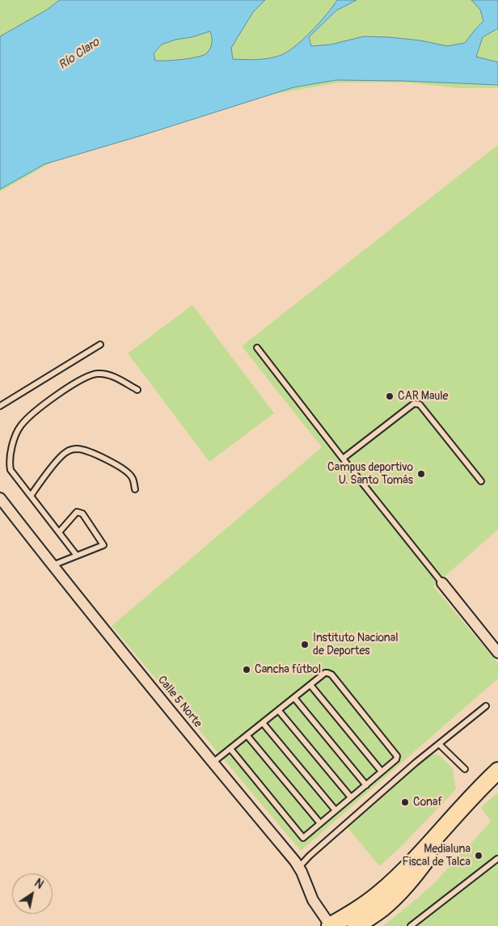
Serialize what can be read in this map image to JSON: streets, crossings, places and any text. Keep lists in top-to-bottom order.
{
  "streets": {
    "street": ["Calle 5 Norte"]
  },
  "water": ["Río Claro"],
  "places": [
    "CAR Maule",
    "Campus deportivo U. Santo Tomás",
    "Instituto Nacional de Deportes",
    "Cancha fútbol",
    "Conaf",
    "Medialuna Fiscal de Talca"
  ],
  "north": "top right"
}
